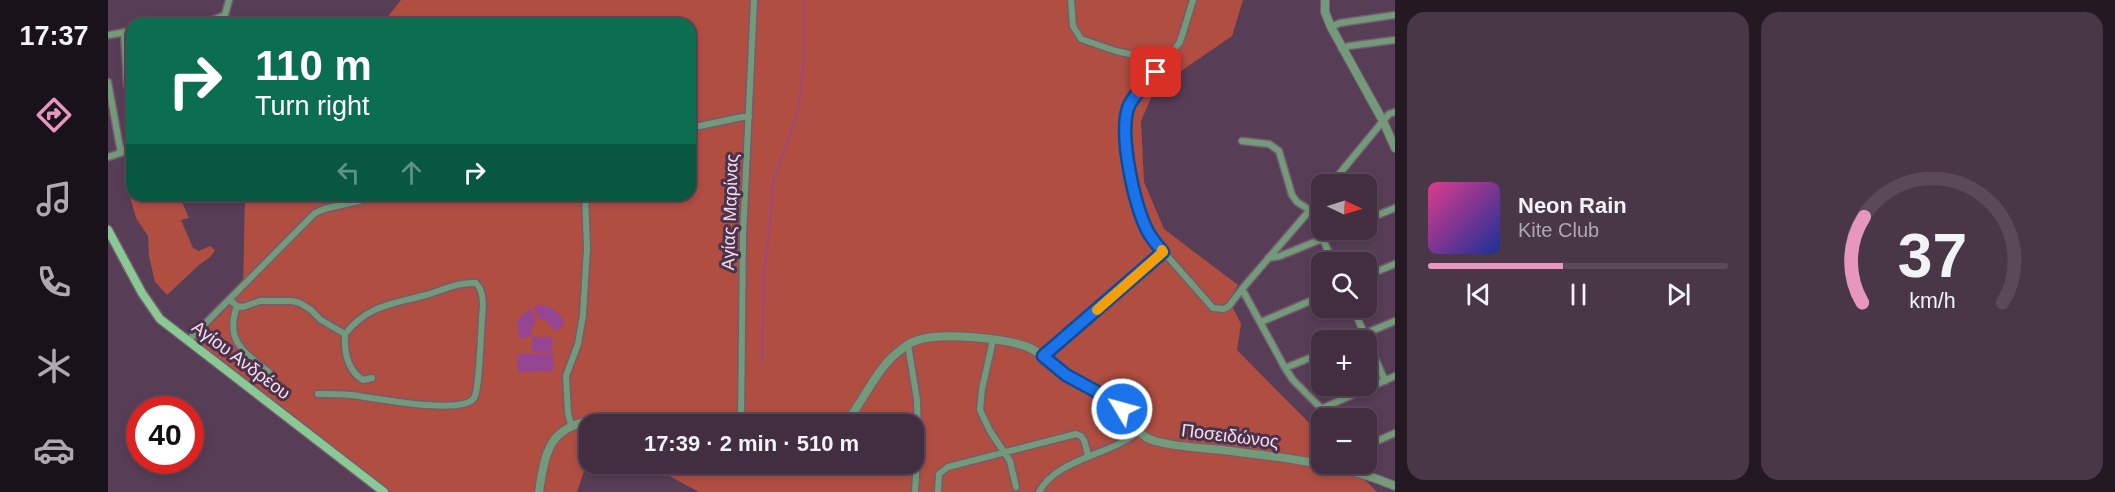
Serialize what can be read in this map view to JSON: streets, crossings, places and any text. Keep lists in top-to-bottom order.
{
  "streets": {
    "main road": ["Αγίου Ανδρέου"],
    "street": ["Αγίας Μαρίνας", "Ποσειδώνος"]
  },
  "north": "right",
  "page": {
    "tabs": "17:37",
    "turn": ["110 m", "Turn right"],
    "map_buttons": ["+", "−"],
    "song": ["Neon Rain", "Kite Club"],
    "limit": "40",
    "trip": "17:39 · 2 min · 510 m",
    "gauge": ["37", "km/h"]
  }
}
